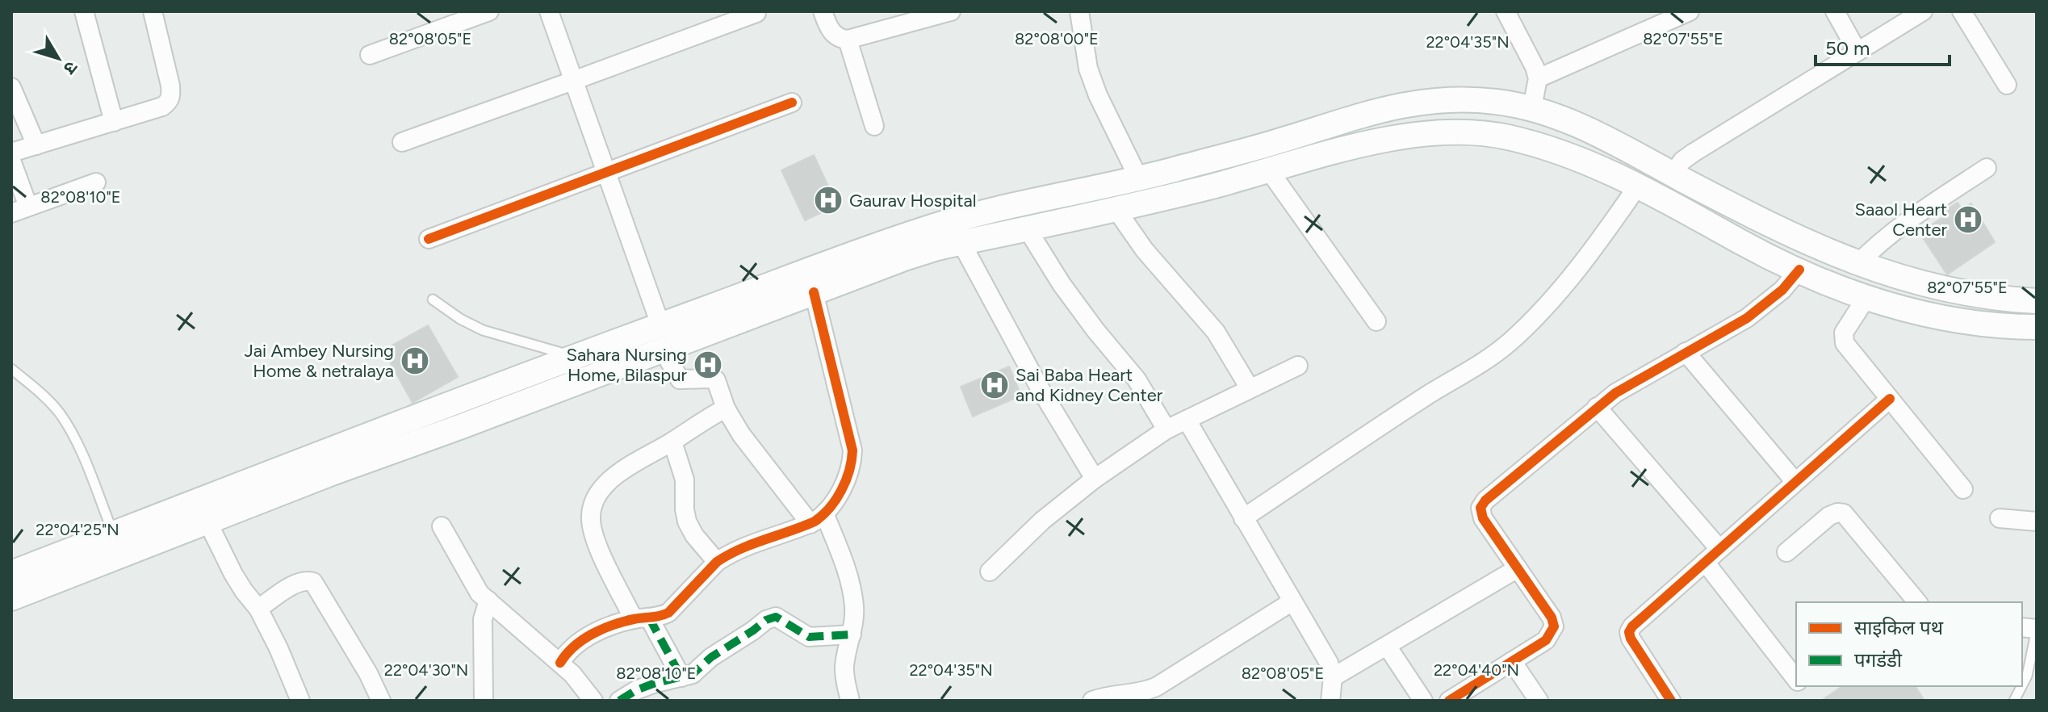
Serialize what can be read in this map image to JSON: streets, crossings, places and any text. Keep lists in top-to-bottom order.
{
  "places": {
    "hospital": [
      "Gaurav Hospital",
      "Saaol Heart Center",
      "Jai Ambey Nursing Home & netralaya",
      "Sahara Nursing Home, Bilaspur",
      "Sai Baba Heart and Kidney Center"
    ]
  },
  "legend": ["साइकिल पथ", "पगडंडी"],
  "scale_bar": "50 m",
  "north": "bottom right",
  "coordinates": [
    "82°08'05\"E",
    "82°08'00\"E",
    "82°07'55\"E",
    "22°04'35\"N",
    "82°08'10\"E",
    "22°04'25\"N",
    "22°04'30\"N",
    "22°04'40\"N"
  ]
}
